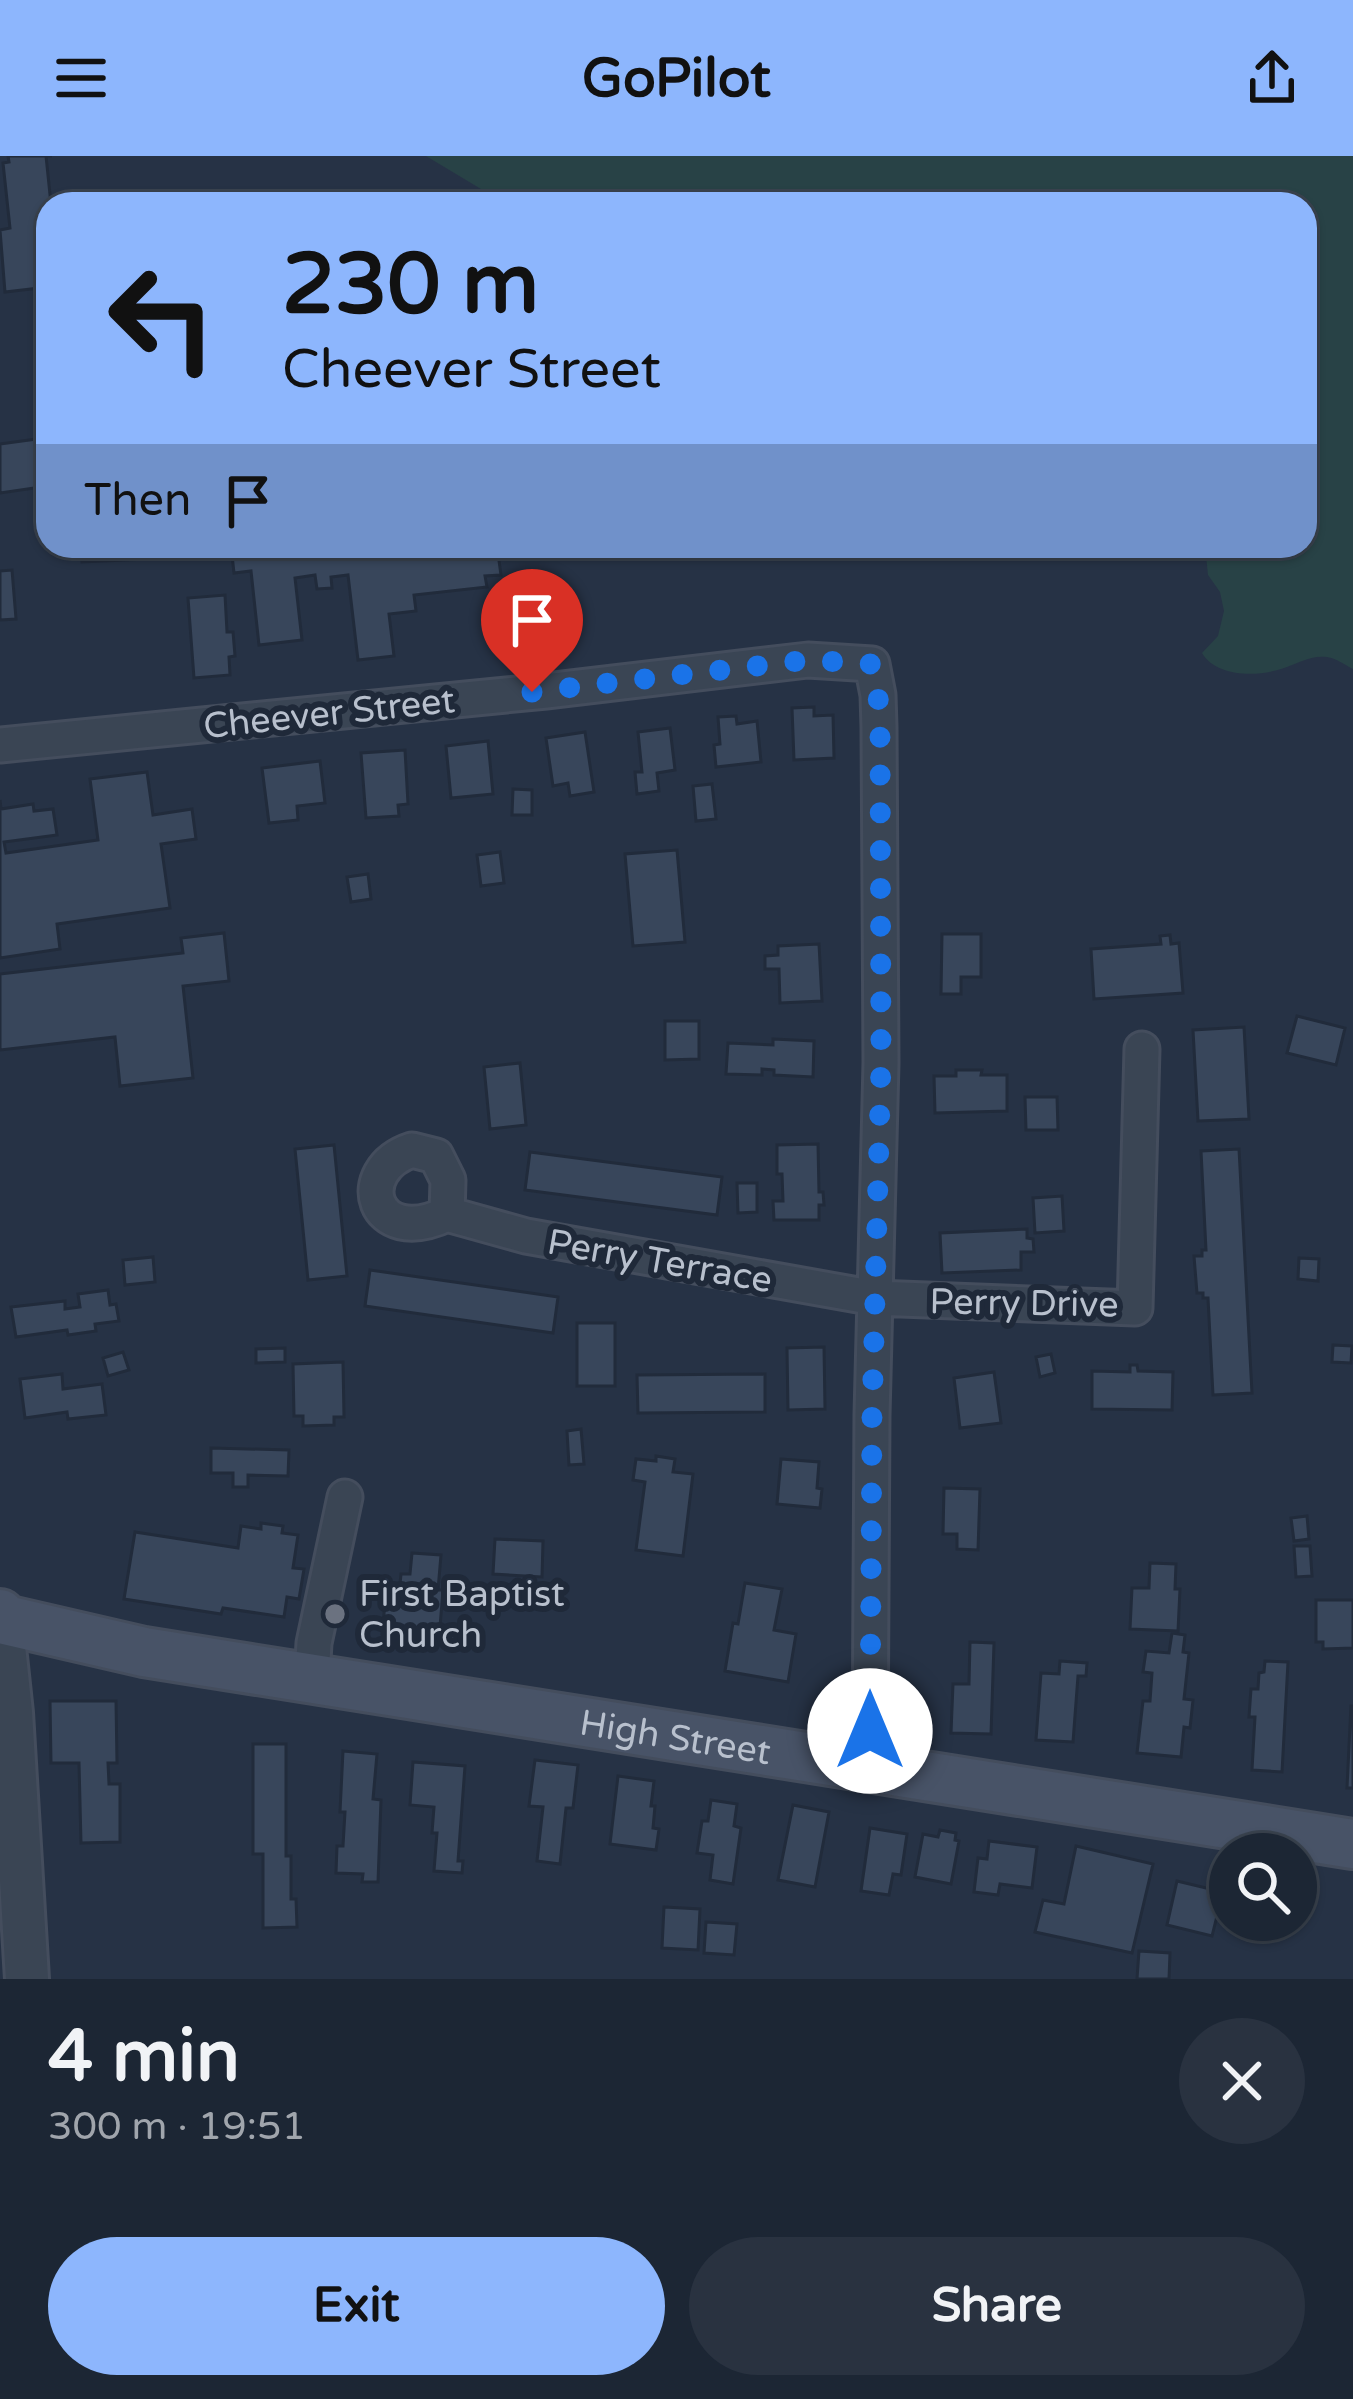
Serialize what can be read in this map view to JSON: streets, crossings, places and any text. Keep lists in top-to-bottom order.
{
  "streets": {
    "main road": ["High Street"],
    "street": ["Cheever Street", "Perry Terrace", "Perry Drive"]
  },
  "crossings": [
    ["Cheever Street", "Perry Terrace"],
    ["Cheever Street", "Perry Drive"],
    ["Perry Terrace", "Perry Drive"]
  ],
  "places": ["First Baptist Church"],
  "page": {
    "header": "GoPilot",
    "turn": ["230 m", "Cheever Street"],
    "then": "Then",
    "heading": ["4 min", "300 m · 19:51"],
    "buttons": ["Exit", "Share"]
  }
}
